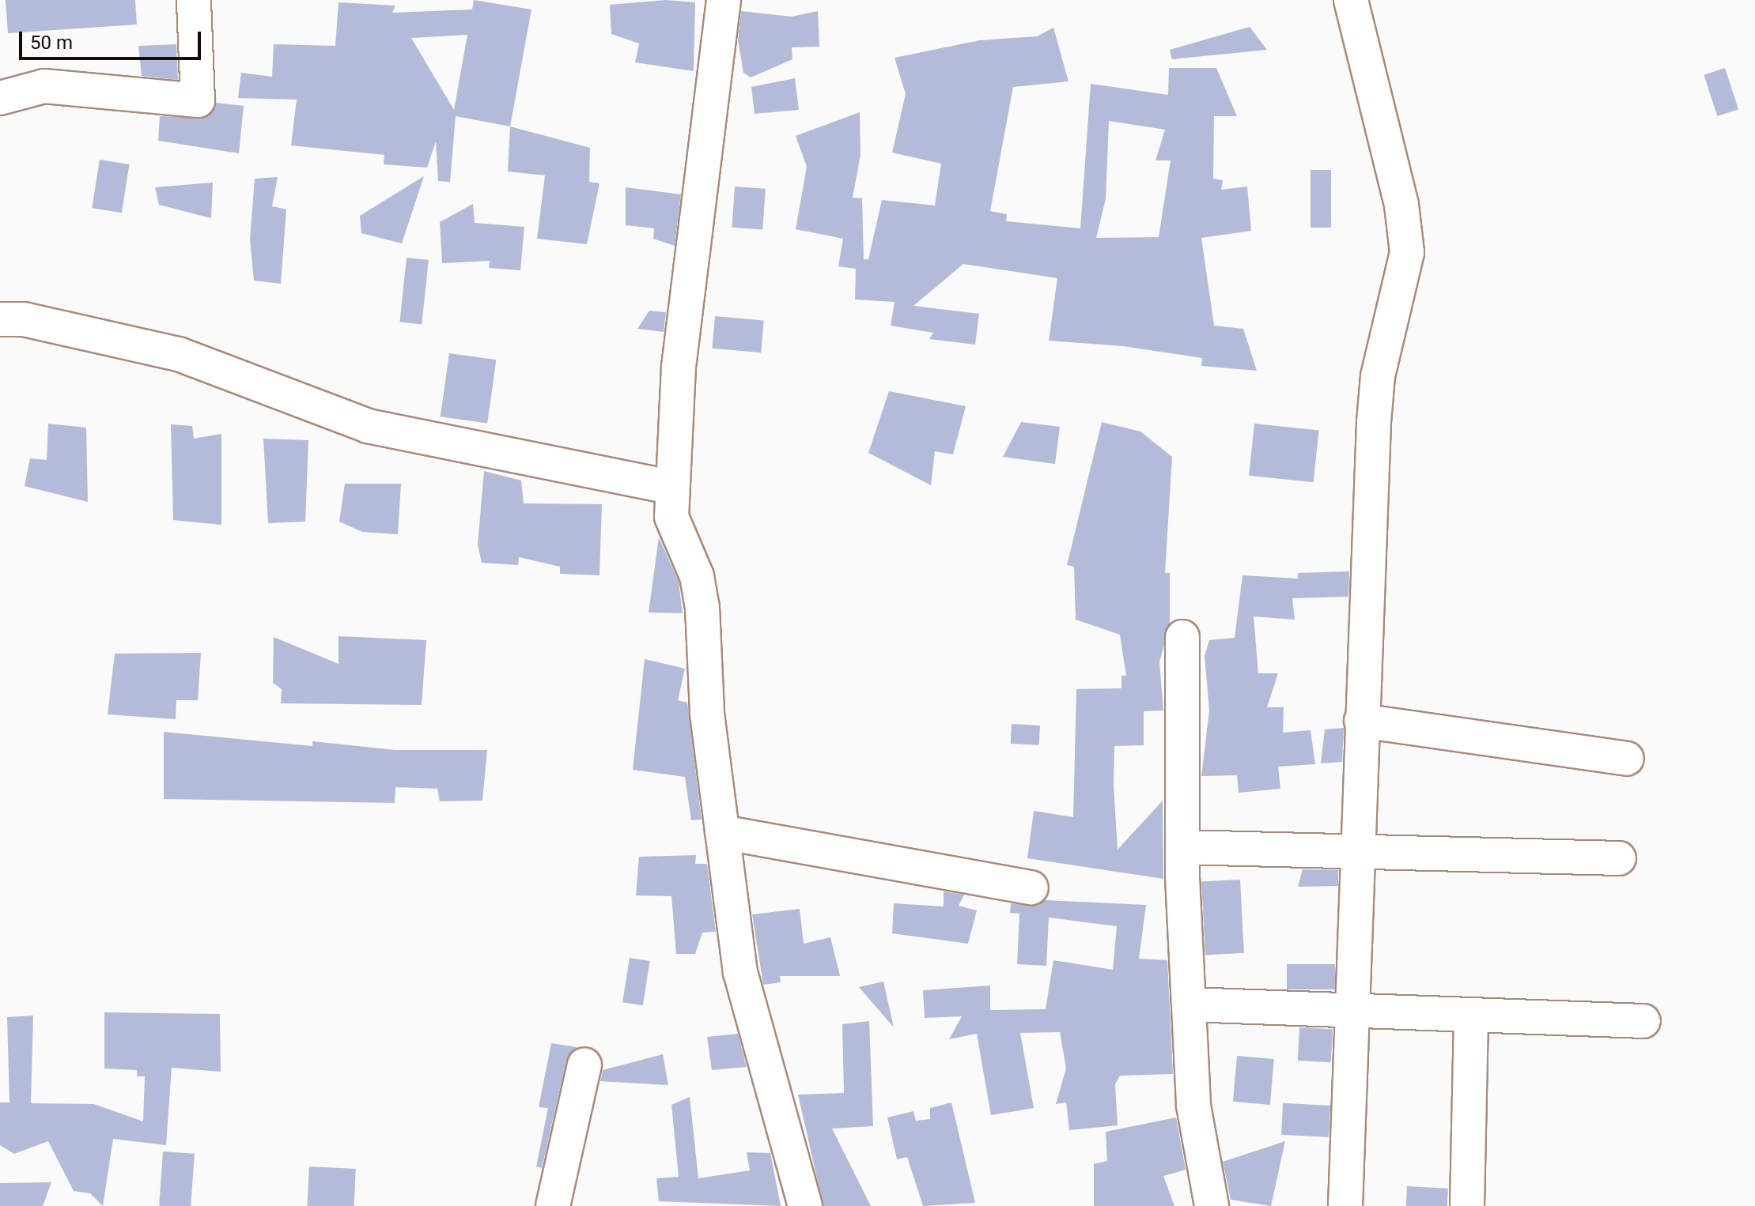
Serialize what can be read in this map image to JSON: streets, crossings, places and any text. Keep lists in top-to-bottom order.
{
  "scale_bar": "50 m"
}
